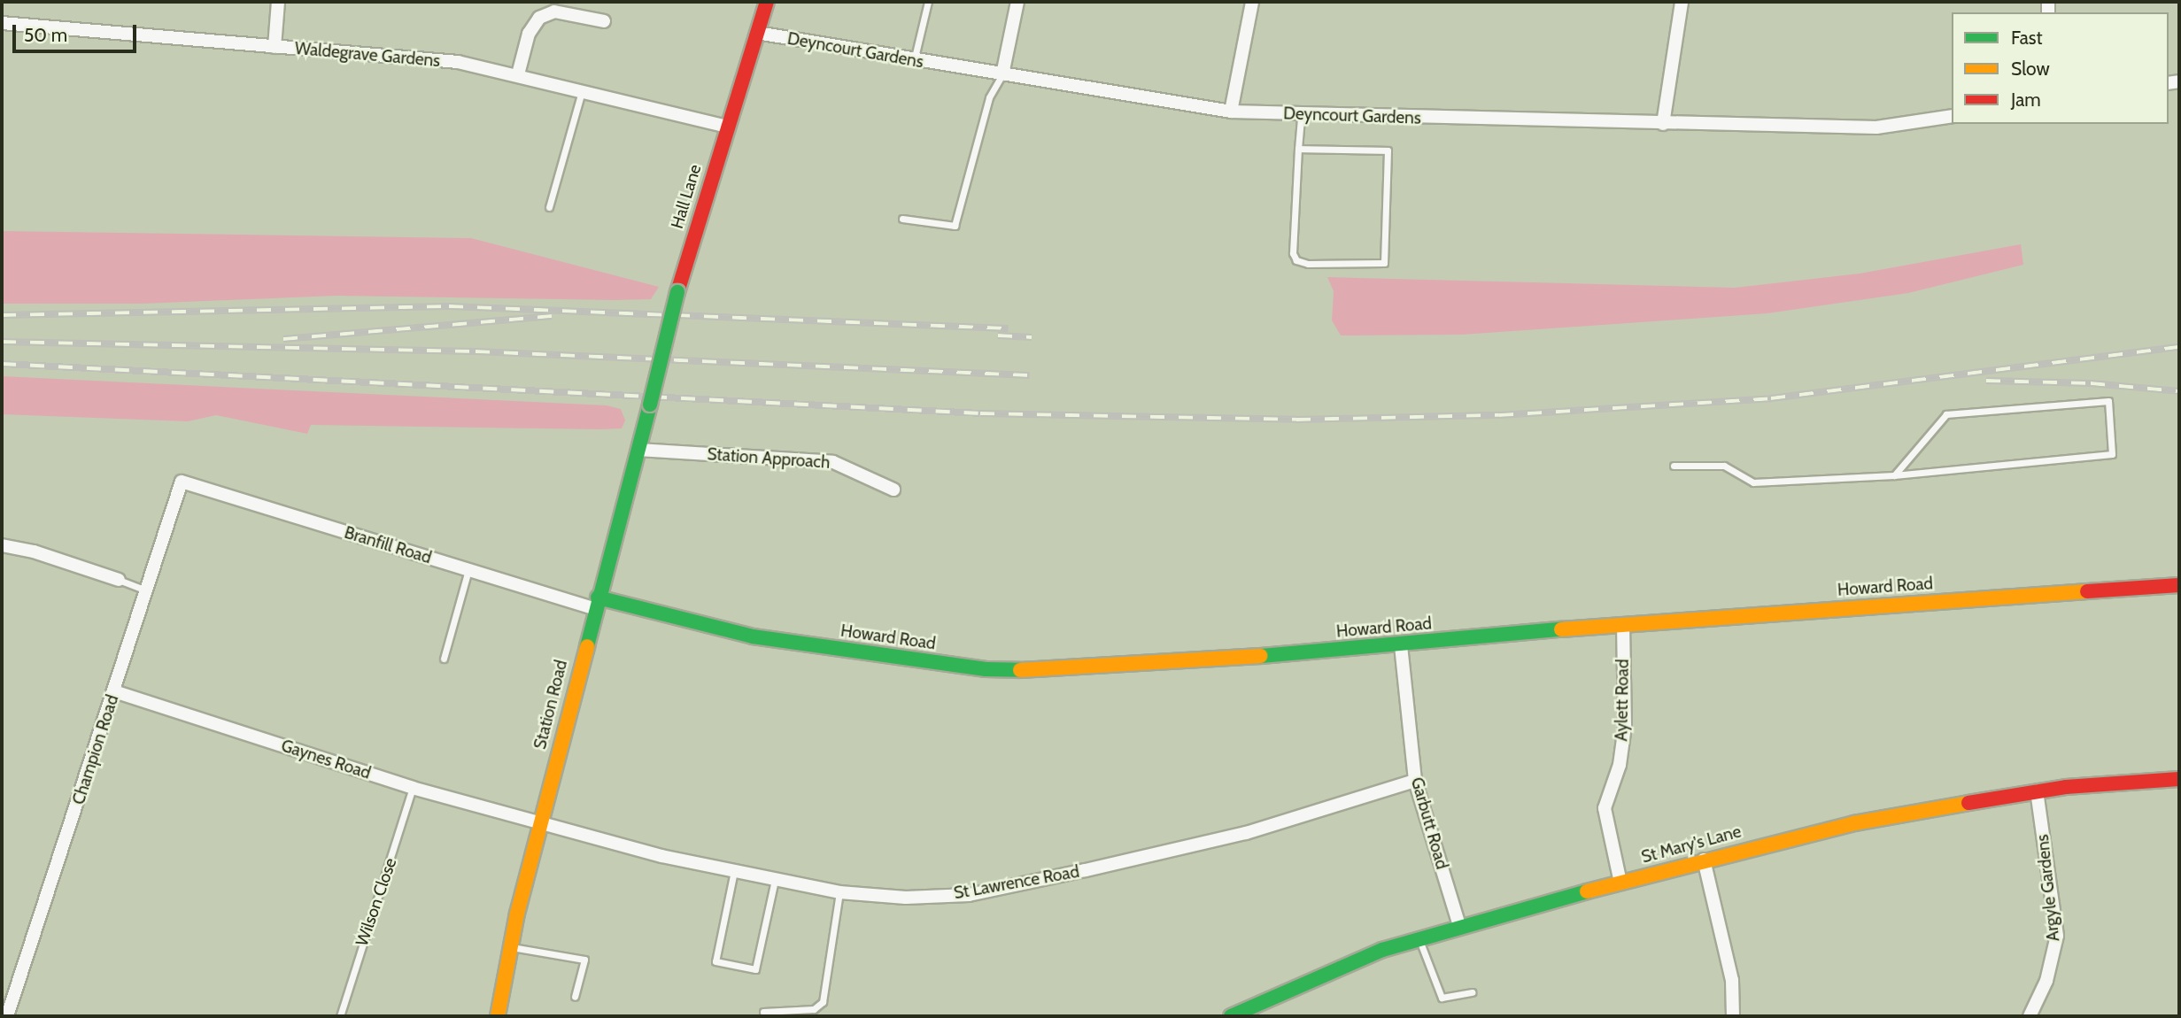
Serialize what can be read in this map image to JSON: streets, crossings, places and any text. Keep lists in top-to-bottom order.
{
  "streets": {
    "street": [
      "Deyncourt Gardens",
      "Waldegrave Gardens",
      "Hall Lane",
      "Station Approach",
      "Branfill Road",
      "Howard Road",
      "Aylett Road",
      "Station Road",
      "Champion Road",
      "Gaynes Road",
      "Garbutt Road",
      "St Mary's Lane",
      "St Lawrence Road",
      "Argyle Gardens"
    ],
    "lane": ["Wilson Close"]
  },
  "crossings": [
    ["Deyncourt Gardens", "Hall Lane"],
    ["Waldegrave Gardens", "Hall Lane"],
    ["Hall Lane", "Station Road"],
    ["Station Approach", "Station Road"],
    ["Branfill Road", "Howard Road"],
    ["Branfill Road", "Station Road"],
    ["Branfill Road", "Champion Road"],
    ["Howard Road", "Aylett Road"],
    ["Howard Road", "Station Road"],
    ["Howard Road", "Garbutt Road"],
    ["Aylett Road", "St Mary's Lane"],
    ["Station Road", "Gaynes Road"],
    ["Station Road", "St Lawrence Road"],
    ["Champion Road", "Gaynes Road"],
    ["Gaynes Road", "St Lawrence Road"],
    ["Gaynes Road", "Wilson Close"],
    ["Garbutt Road", "St Mary's Lane"],
    ["Garbutt Road", "St Lawrence Road"],
    ["St Mary's Lane", "Argyle Gardens"]
  ],
  "legend": ["Fast", "Slow", "Jam"],
  "scale_bar": "50 m"
}
